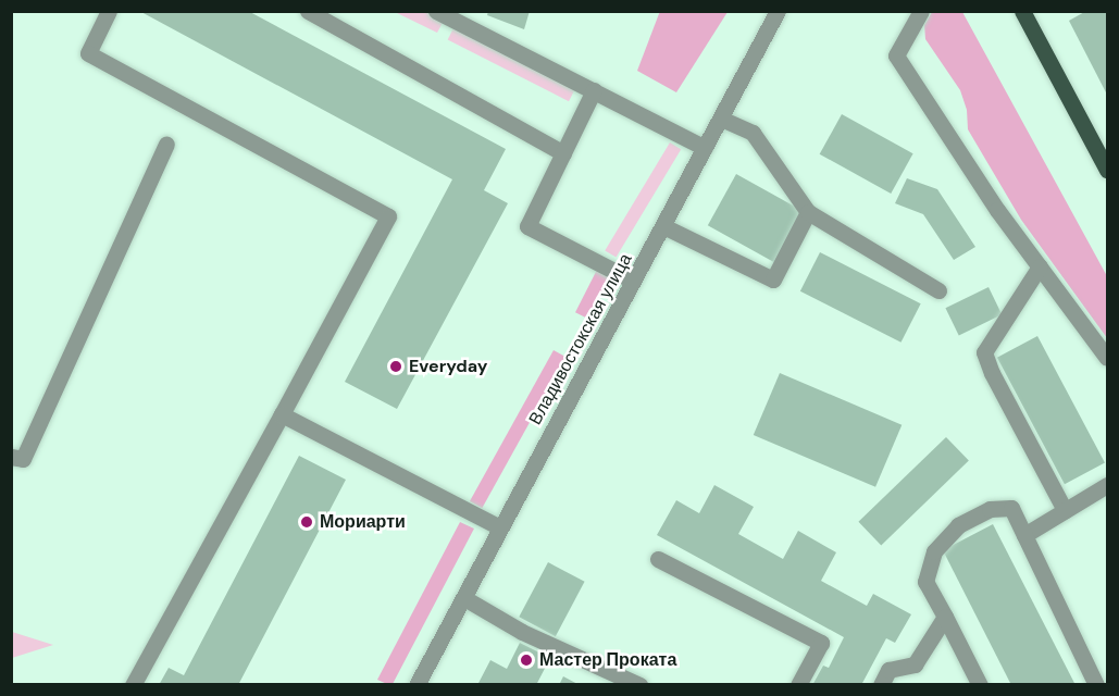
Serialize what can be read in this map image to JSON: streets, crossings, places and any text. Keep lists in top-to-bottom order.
{
  "streets": {
    "street": ["Владивостокская улица"]
  },
  "places": ["Everyday", "Мориарти", "Мастер Проката"]
}
